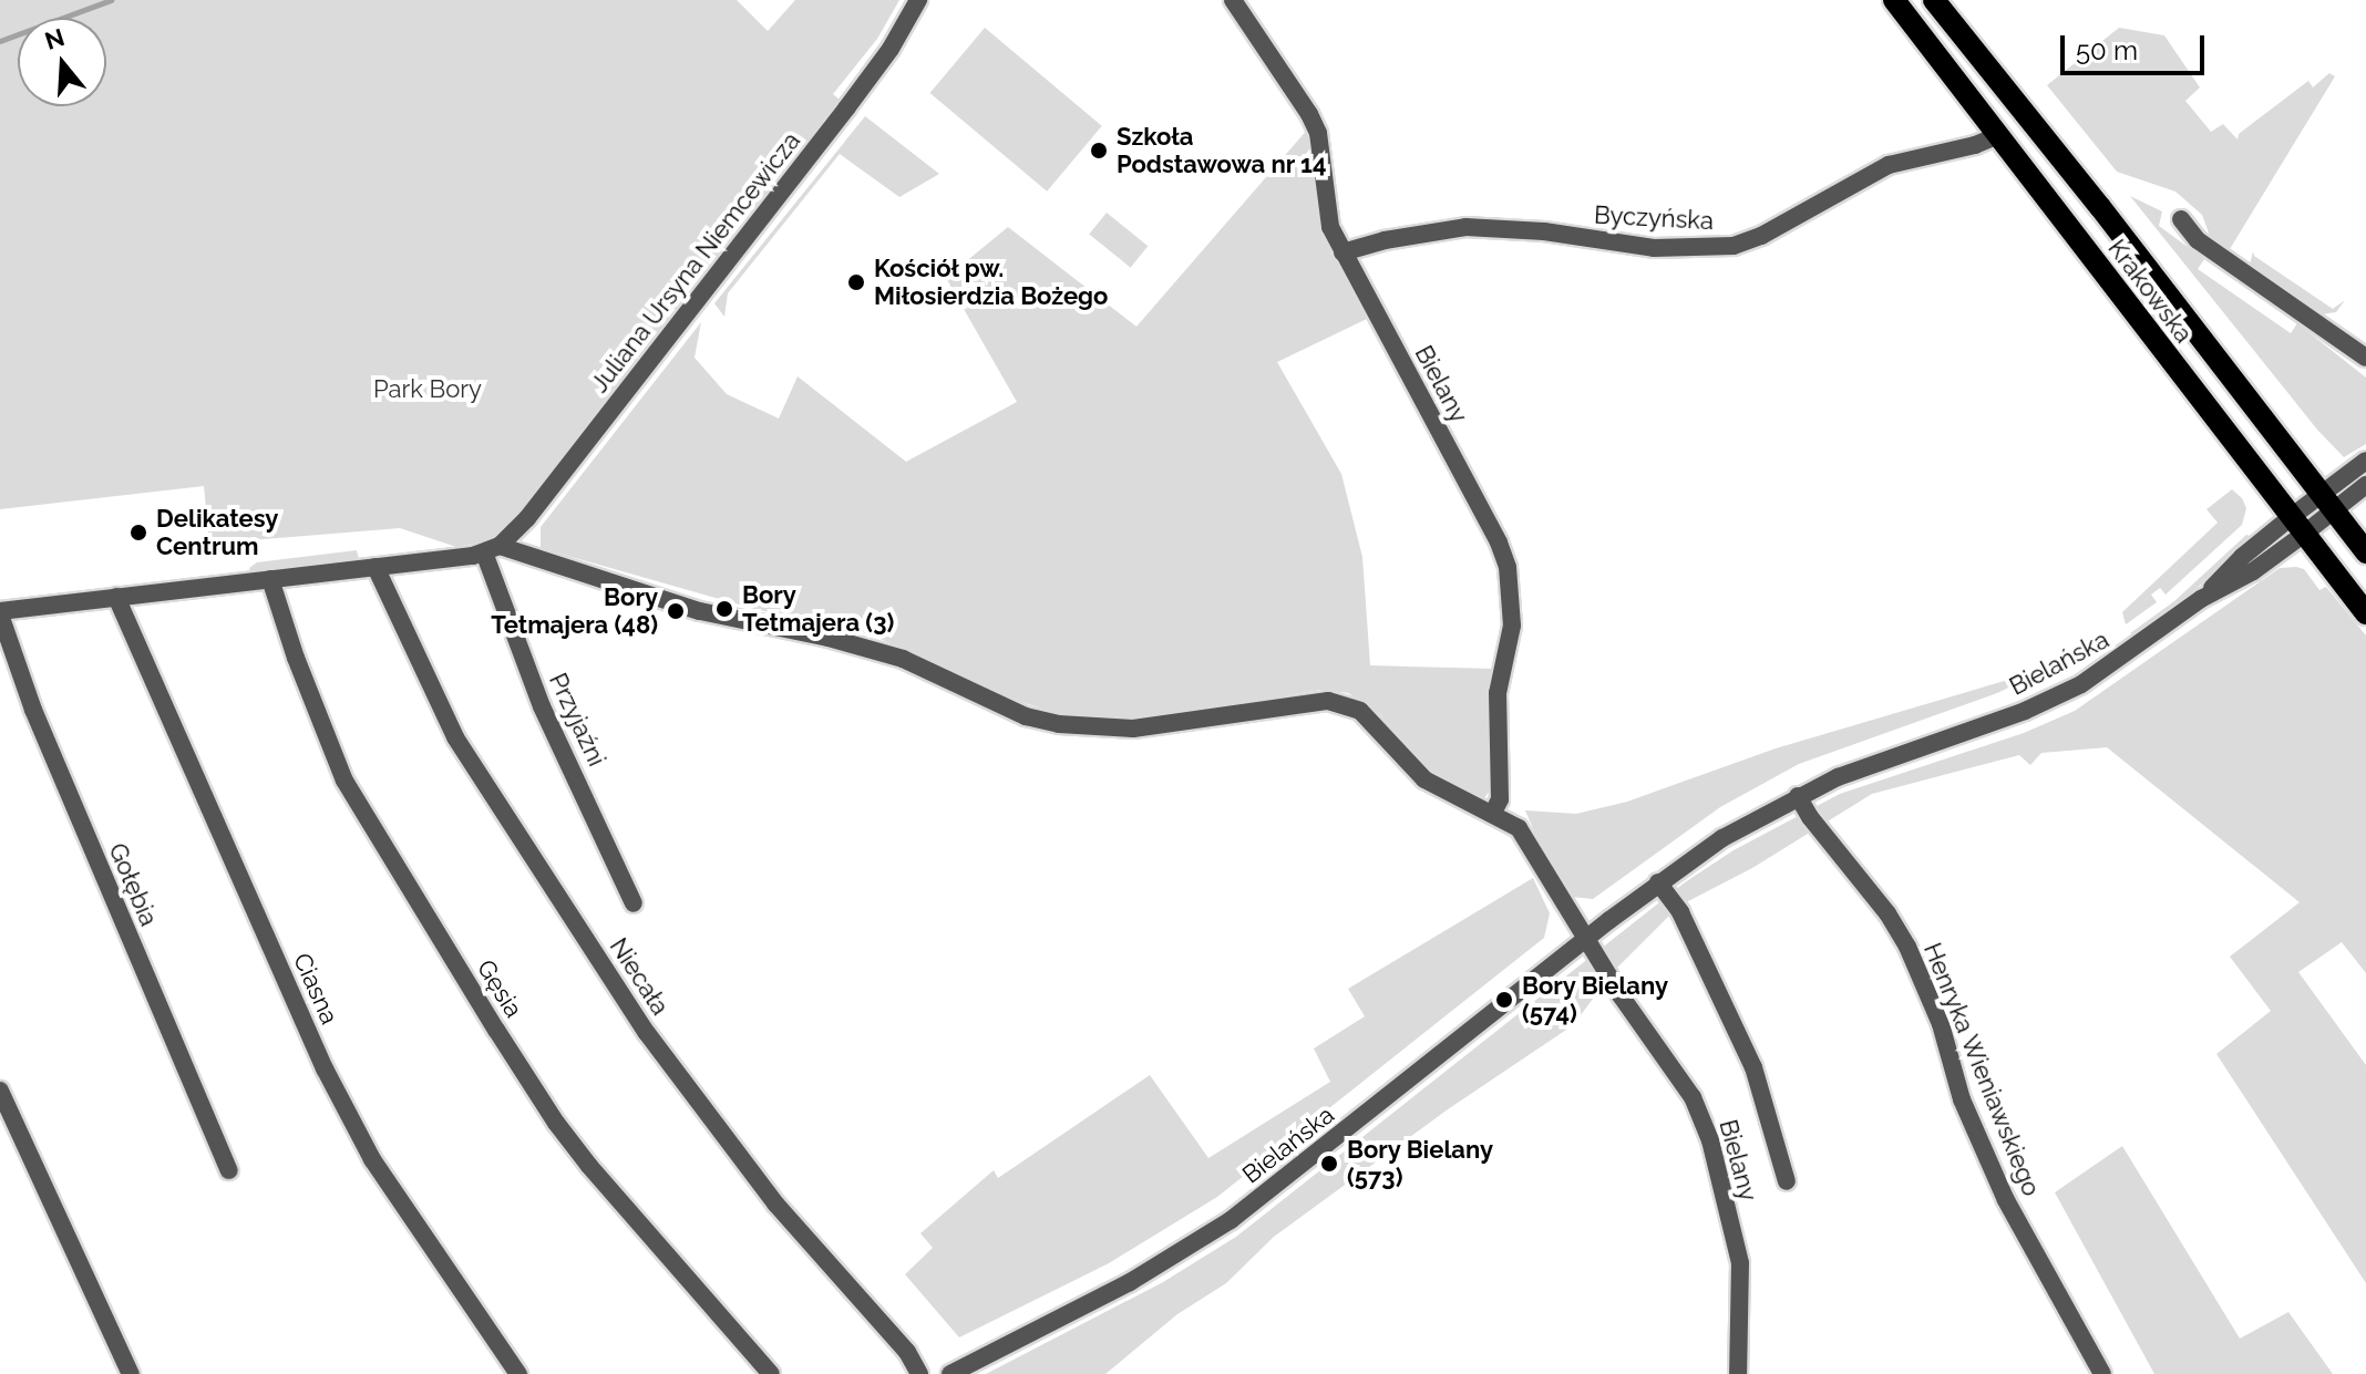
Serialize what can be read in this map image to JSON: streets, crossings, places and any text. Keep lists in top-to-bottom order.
{
  "streets": {
    "main road": ["Krakowska"],
    "street": [
      "Byczyńska",
      "Juliana Ursyna Niemcewicza",
      "Bielany",
      "Bielańska",
      "Przyjaźni",
      "Gołębia",
      "Niecała",
      "Ciasna",
      "Gęsia",
      "Henryka Wieniawskiego"
    ]
  },
  "crossings": [
    ["Byczyńska", "Krakowska"],
    ["Byczyńska", "Bielany"],
    ["Juliana Ursyna Niemcewicza", "Bielany"],
    ["Juliana Ursyna Niemcewicza", "Przyjaźni"],
    ["Krakowska", "Bielańska"],
    ["Bielany", "Bielańska"],
    ["Bielany", "Przyjaźni"],
    ["Bielańska", "Henryka Wieniawskiego"]
  ],
  "parks": ["Park Bory"],
  "places": [
    "Szkoła Podstawowa nr 14",
    "Kościół pw. Miłosierdzia Bożego",
    "Delikatesy Centrum",
    "Bory Tetmajera (3)",
    "Bory Tetmajera (48)",
    "Bory Bielany (574)",
    "Bory Bielany (573)"
  ],
  "scale_bar": "50 m",
  "north": "top"
}
